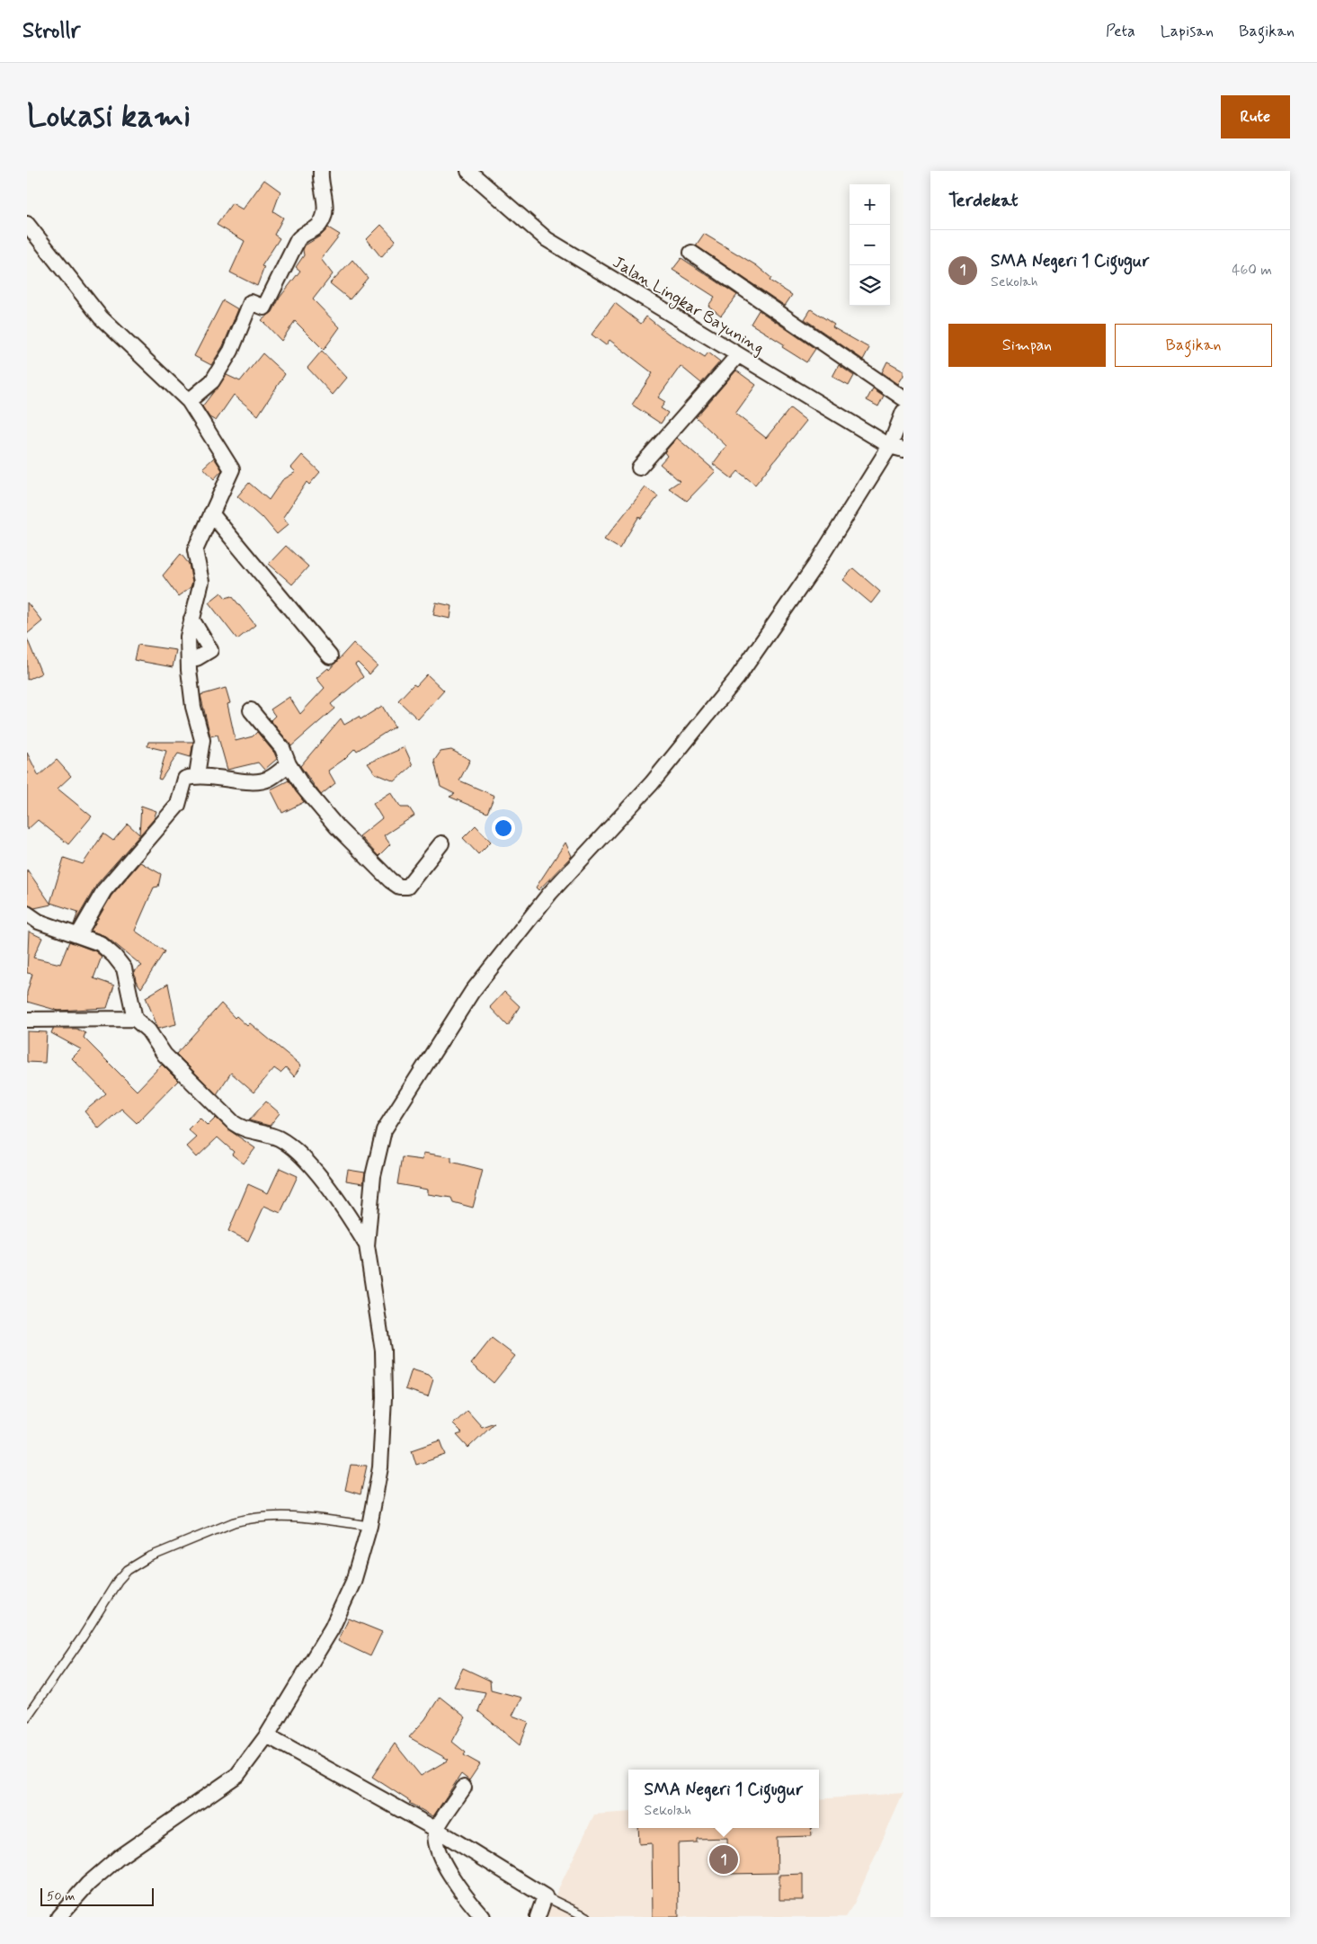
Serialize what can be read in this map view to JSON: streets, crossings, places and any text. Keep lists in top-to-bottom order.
{
  "streets": {
    "street": ["Jalan Lingkar Bayuning"]
  },
  "scale_bar": "50 m",
  "page": {
    "header": "Strollr",
    "nav": ["Peta", "Lapisan", "Bagikan"],
    "buttons": [
      "Rute",
      ["Simpan", "Bagikan"]
    ],
    "title": "Lokasi kami",
    "heading": "Terdekat",
    "map_buttons": ["+", "−"],
    "list": [
      {
        "mark": "1",
        "name": "SMA Negeri 1 Cigugur",
        "note": "Sekolah",
        "value": "460 m"
      }
    ],
    "popup": ["SMA Negeri 1 Cigugur", "Sekolah"],
    "pins": "1",
    "scale": "50 m"
  }
}
